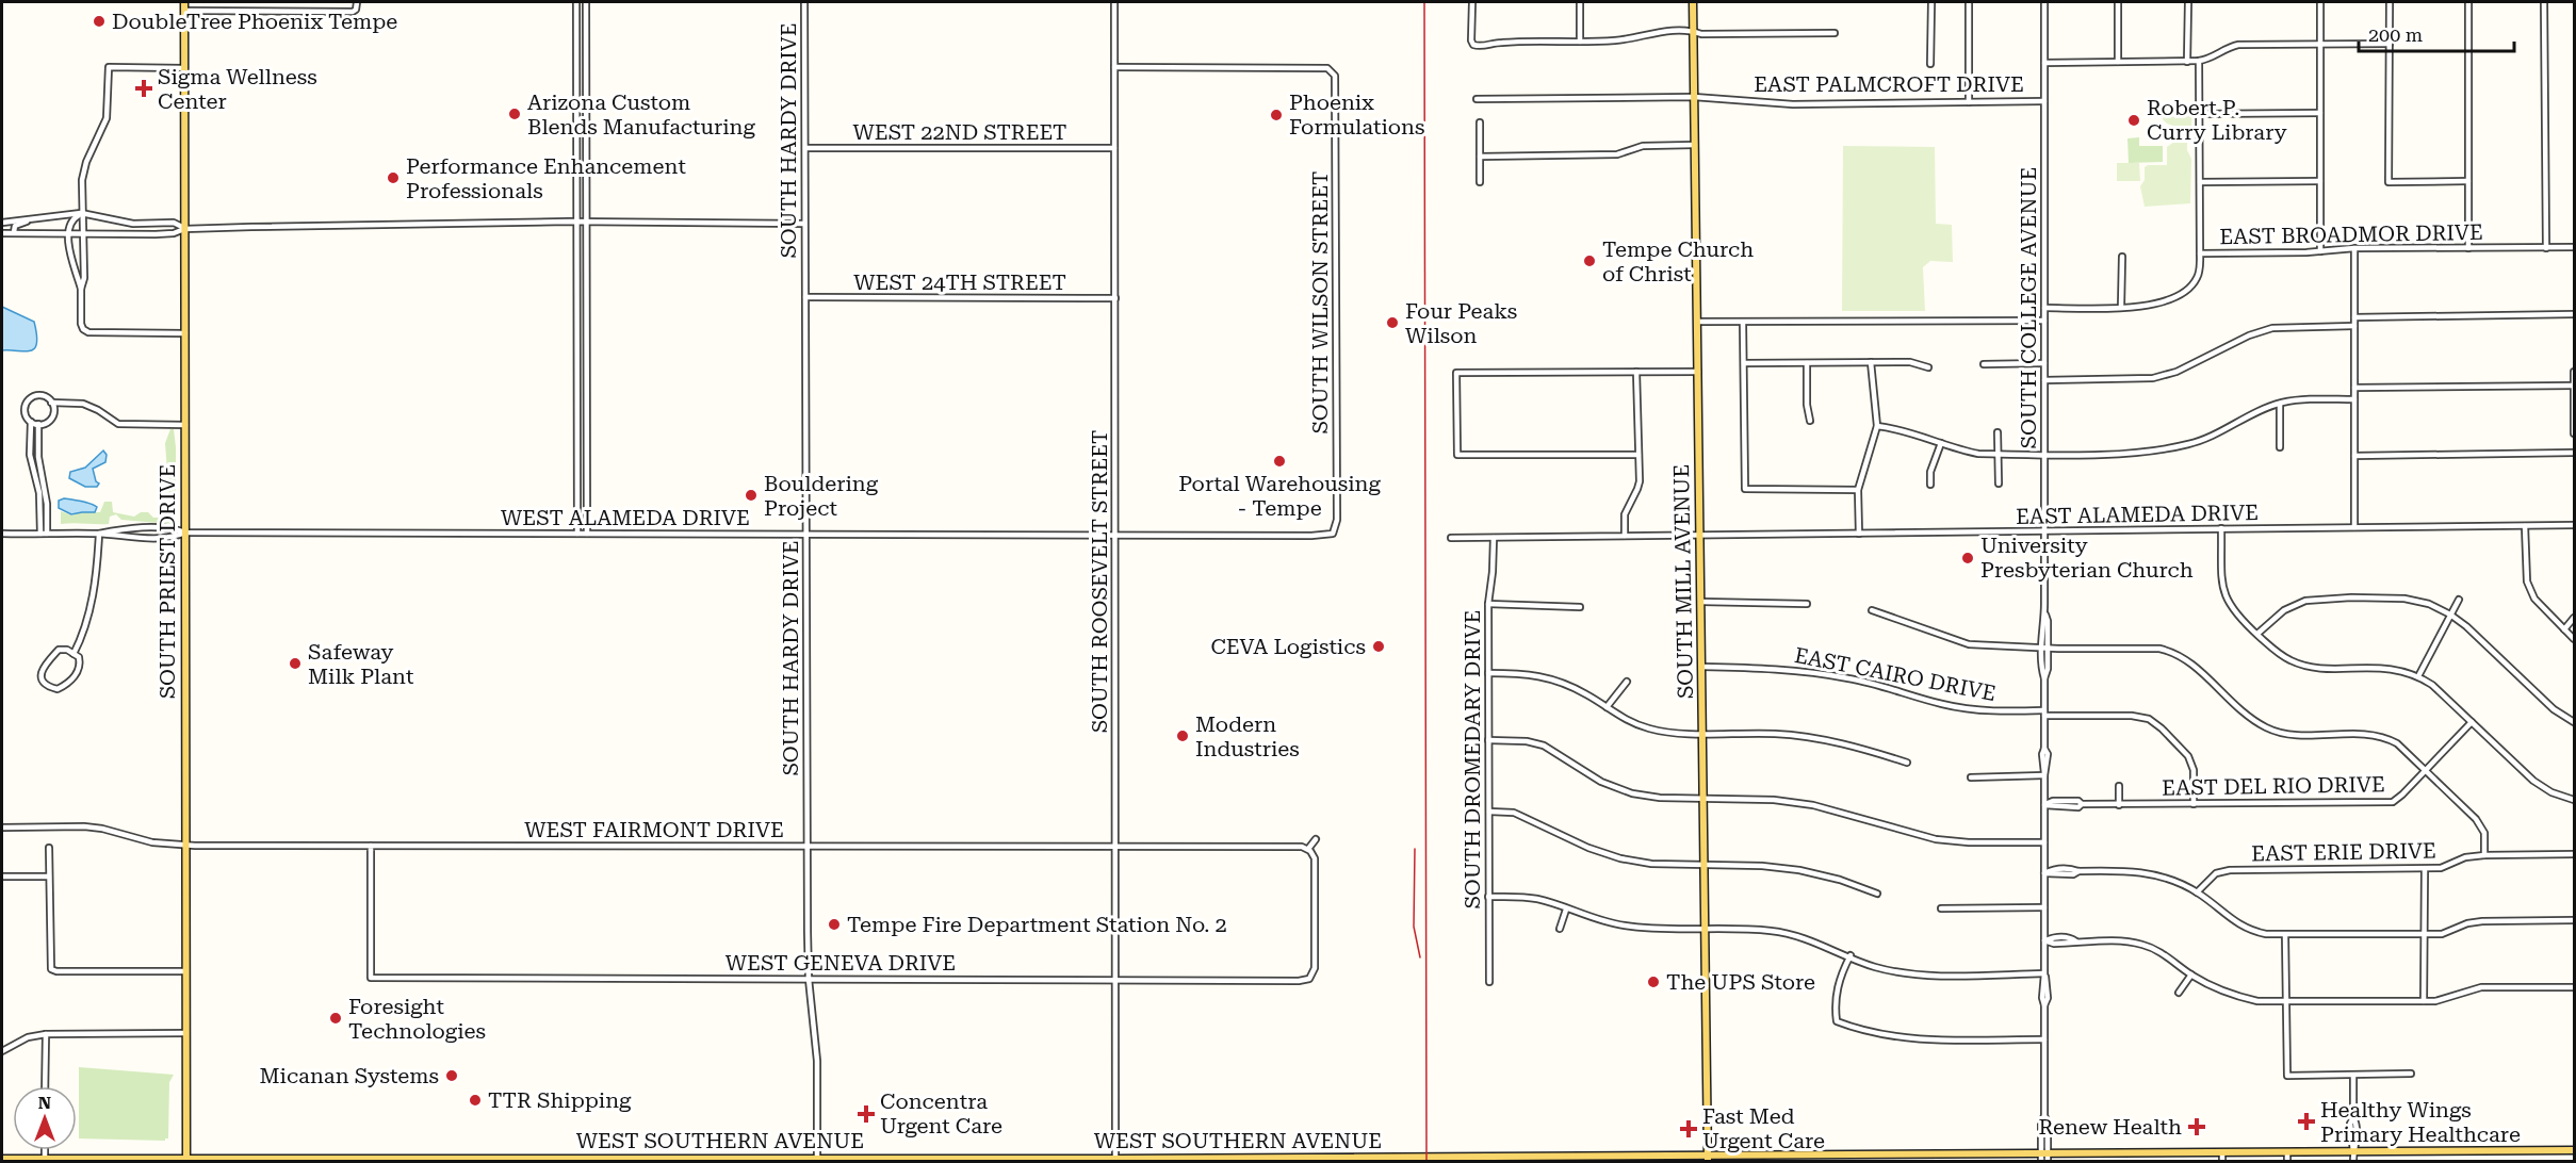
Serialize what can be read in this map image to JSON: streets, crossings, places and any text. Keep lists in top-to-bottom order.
{
  "streets": {
    "main road": ["SOUTH PRIEST DRIVE", "SOUTH MILL AVENUE", "WEST SOUTHERN AVENUE"],
    "street": [
      "EAST PALMCROFT DRIVE",
      "WEST 22ND STREET",
      "SOUTH HARDY DRIVE",
      "EAST BROADMOR DRIVE",
      "WEST 24TH STREET",
      "SOUTH WILSON STREET",
      "SOUTH COLLEGE AVENUE",
      "EAST ALAMEDA DRIVE",
      "WEST ALAMEDA DRIVE",
      "SOUTH ROOSEVELT STREET",
      "EAST CAIRO DRIVE",
      "SOUTH DROMEDARY DRIVE",
      "EAST DEL RIO DRIVE",
      "WEST FAIRMONT DRIVE",
      "EAST ERIE DRIVE",
      "WEST GENEVA DRIVE"
    ]
  },
  "crossings": [
    ["EAST PALMCROFT DRIVE", "SOUTH COLLEGE AVENUE"],
    ["EAST PALMCROFT DRIVE", "SOUTH MILL AVENUE"],
    ["WEST 22ND STREET", "SOUTH HARDY DRIVE"],
    ["WEST 22ND STREET", "SOUTH ROOSEVELT STREET"],
    ["SOUTH HARDY DRIVE", "WEST 24TH STREET"],
    ["SOUTH HARDY DRIVE", "WEST ALAMEDA DRIVE"],
    ["SOUTH HARDY DRIVE", "WEST FAIRMONT DRIVE"],
    ["SOUTH HARDY DRIVE", "WEST GENEVA DRIVE"],
    ["SOUTH HARDY DRIVE", "WEST SOUTHERN AVENUE"],
    ["EAST BROADMOR DRIVE", "SOUTH COLLEGE AVENUE"],
    ["WEST 24TH STREET", "SOUTH ROOSEVELT STREET"],
    ["SOUTH WILSON STREET", "WEST ALAMEDA DRIVE"],
    ["SOUTH WILSON STREET", "SOUTH ROOSEVELT STREET"],
    ["SOUTH COLLEGE AVENUE", "EAST ALAMEDA DRIVE"],
    ["SOUTH COLLEGE AVENUE", "EAST CAIRO DRIVE"],
    ["SOUTH COLLEGE AVENUE", "EAST DEL RIO DRIVE"],
    ["SOUTH COLLEGE AVENUE", "WEST SOUTHERN AVENUE"],
    ["EAST ALAMEDA DRIVE", "SOUTH MILL AVENUE"],
    ["WEST ALAMEDA DRIVE", "SOUTH PRIEST DRIVE"],
    ["WEST ALAMEDA DRIVE", "SOUTH ROOSEVELT STREET"],
    ["SOUTH PRIEST DRIVE", "WEST FAIRMONT DRIVE"],
    ["SOUTH PRIEST DRIVE", "WEST SOUTHERN AVENUE"],
    ["SOUTH ROOSEVELT STREET", "WEST FAIRMONT DRIVE"],
    ["SOUTH ROOSEVELT STREET", "WEST GENEVA DRIVE"],
    ["SOUTH ROOSEVELT STREET", "WEST SOUTHERN AVENUE"],
    ["SOUTH MILL AVENUE", "EAST CAIRO DRIVE"],
    ["SOUTH MILL AVENUE", "WEST SOUTHERN AVENUE"],
    ["EAST CAIRO DRIVE", "EAST DEL RIO DRIVE"],
    ["WEST FAIRMONT DRIVE", "WEST GENEVA DRIVE"]
  ],
  "places": {
    "other": [
      "DoubleTree Phoenix Tempe",
      "Arizona Custom Blends Manufacturing",
      "Phoenix Formulations",
      "Robert P. Curry Library",
      "Performance Enhancement Professionals",
      "Tempe Church of Christ",
      "Four Peaks Wilson",
      "Portal Warehousing - Tempe",
      "Bouldering Project",
      "University Presbyterian Church",
      "CEVA Logistics",
      "Safeway Milk Plant",
      "Modern Industries",
      "Tempe Fire Department Station No. 2",
      "The UPS Store",
      "Foresight Technologies",
      "Micanan Systems",
      "TTR Shipping"
    ],
    "health": [
      "Sigma Wellness Center",
      "Concentra Urgent Care",
      "Healthy Wings Primary Healthcare",
      "Renew Health",
      "Fast Med Urgent Care"
    ]
  },
  "scale_bar": "200 m",
  "north": "top"
}
